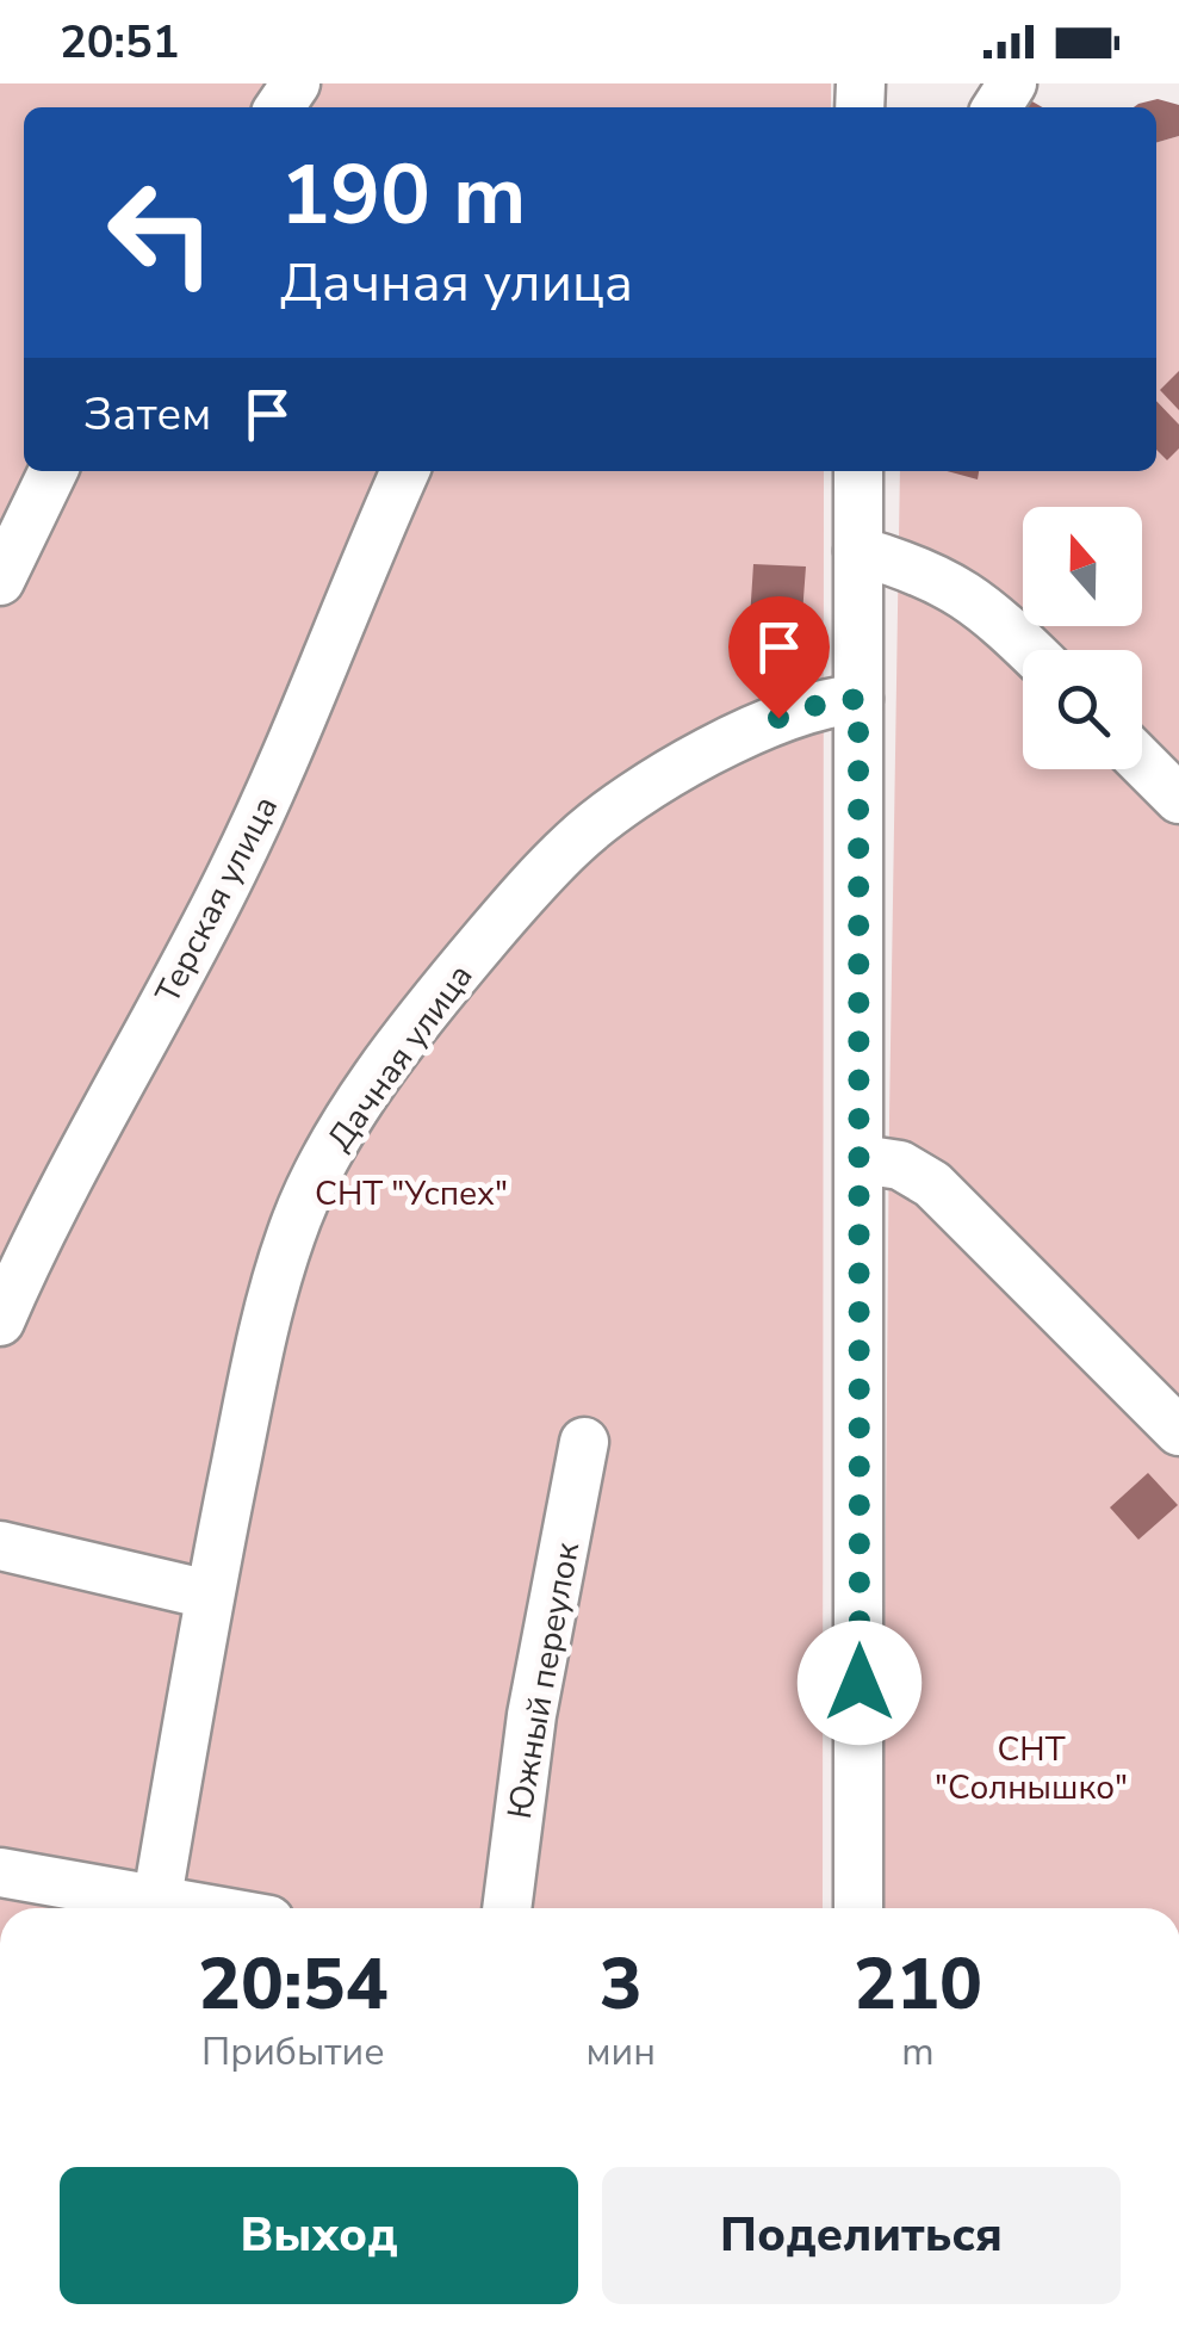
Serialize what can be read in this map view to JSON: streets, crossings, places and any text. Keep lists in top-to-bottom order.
{
  "streets": {
    "street": ["Терская улица", "Дачная улица", "Южный переулок"]
  },
  "parks": ["СНТ \"Успех\"", "СНТ \"Солнышко\""],
  "north": "top",
  "page": {
    "status": "20:51",
    "turn": ["190 m", "Дачная улица"],
    "then": "Затем",
    "eta": [
      "20:54",
      "Прибытие",
      "3",
      "мин",
      "210",
      "m"
    ],
    "buttons": ["Выход", "Поделиться"]
  }
}
